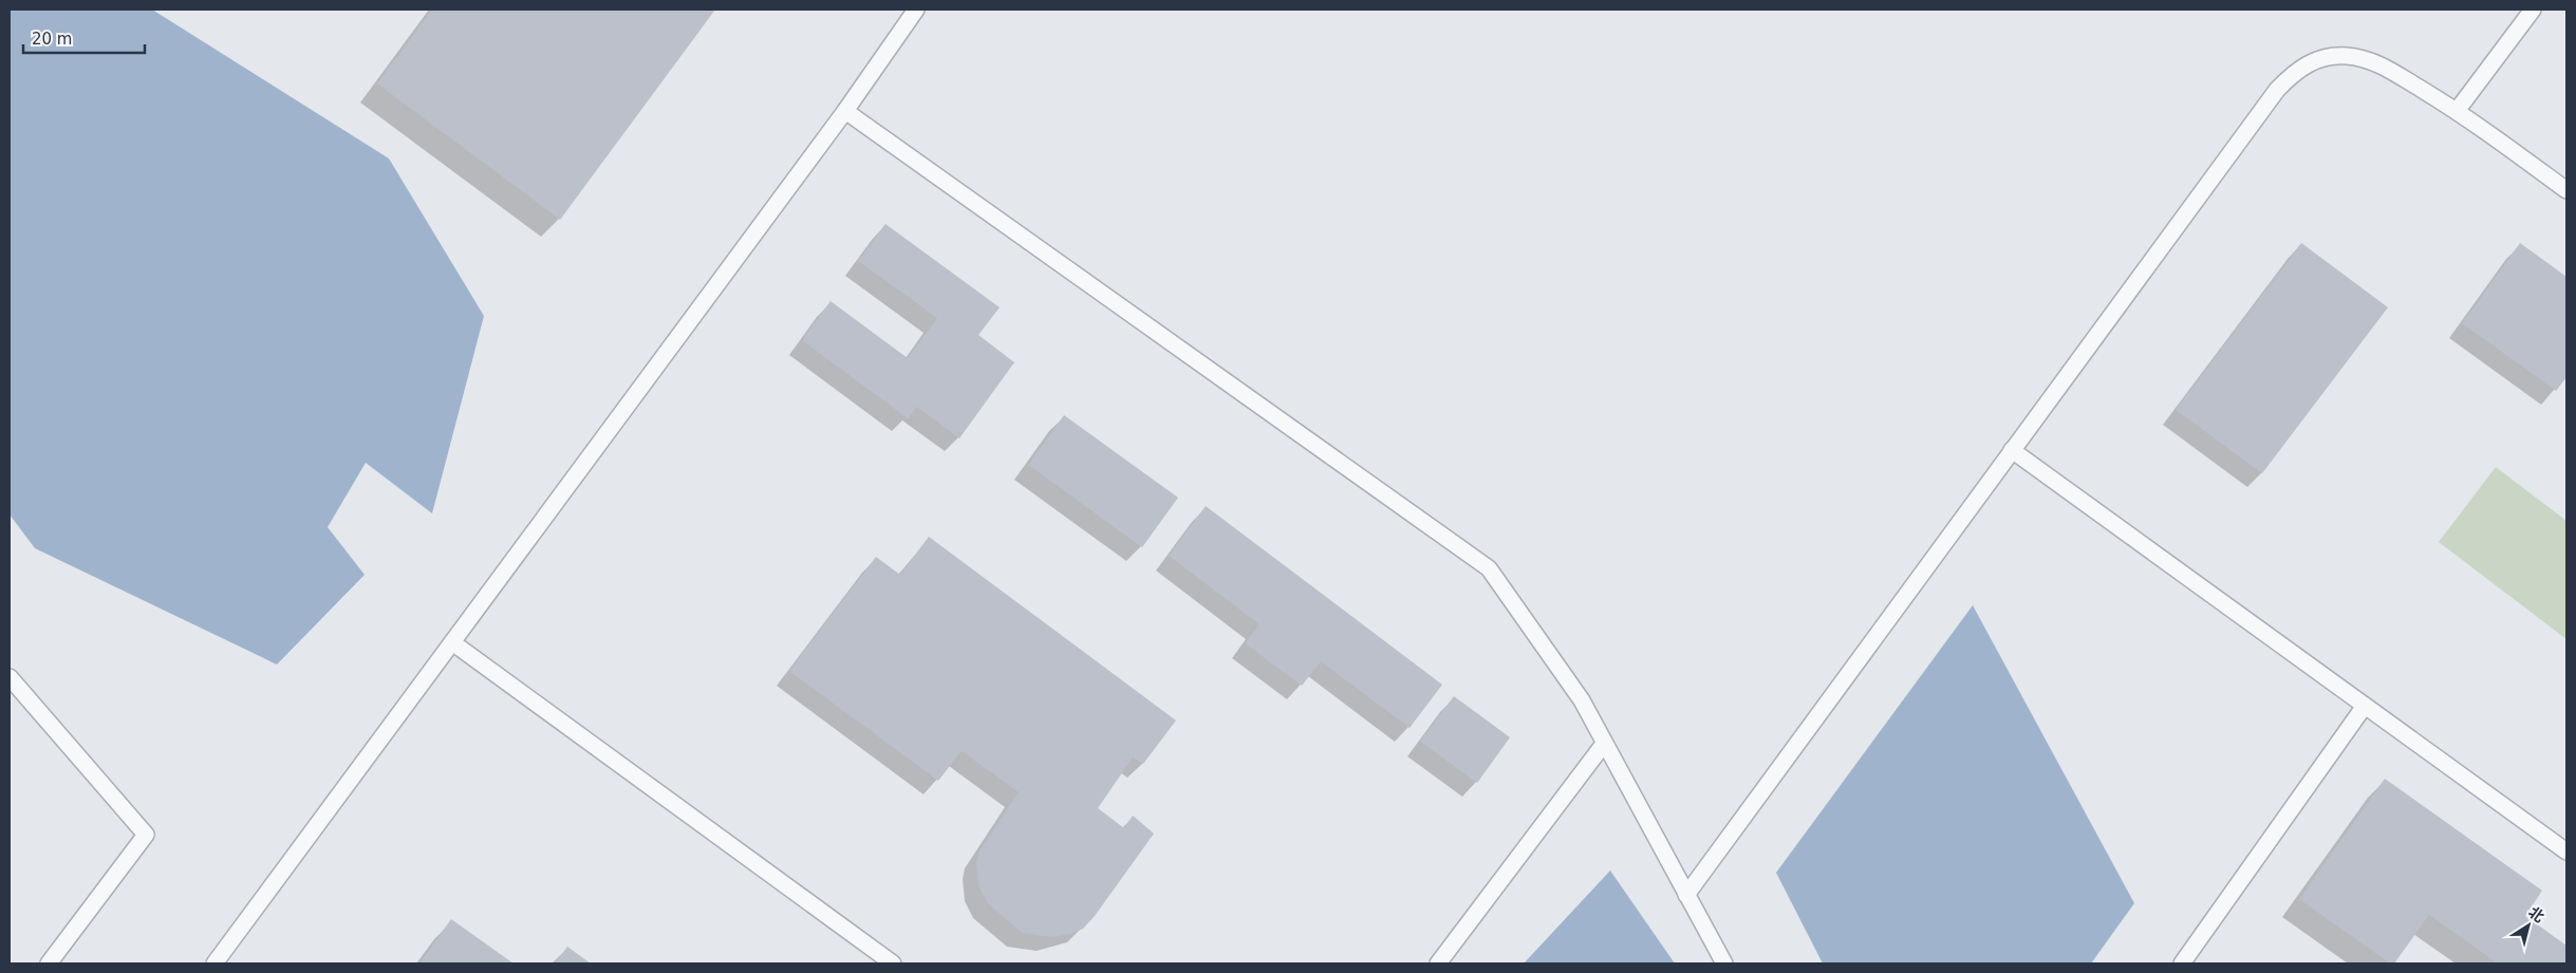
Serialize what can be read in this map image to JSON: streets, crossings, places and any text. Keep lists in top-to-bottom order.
{
  "scale_bar": "20 m",
  "north": "top right"
}
